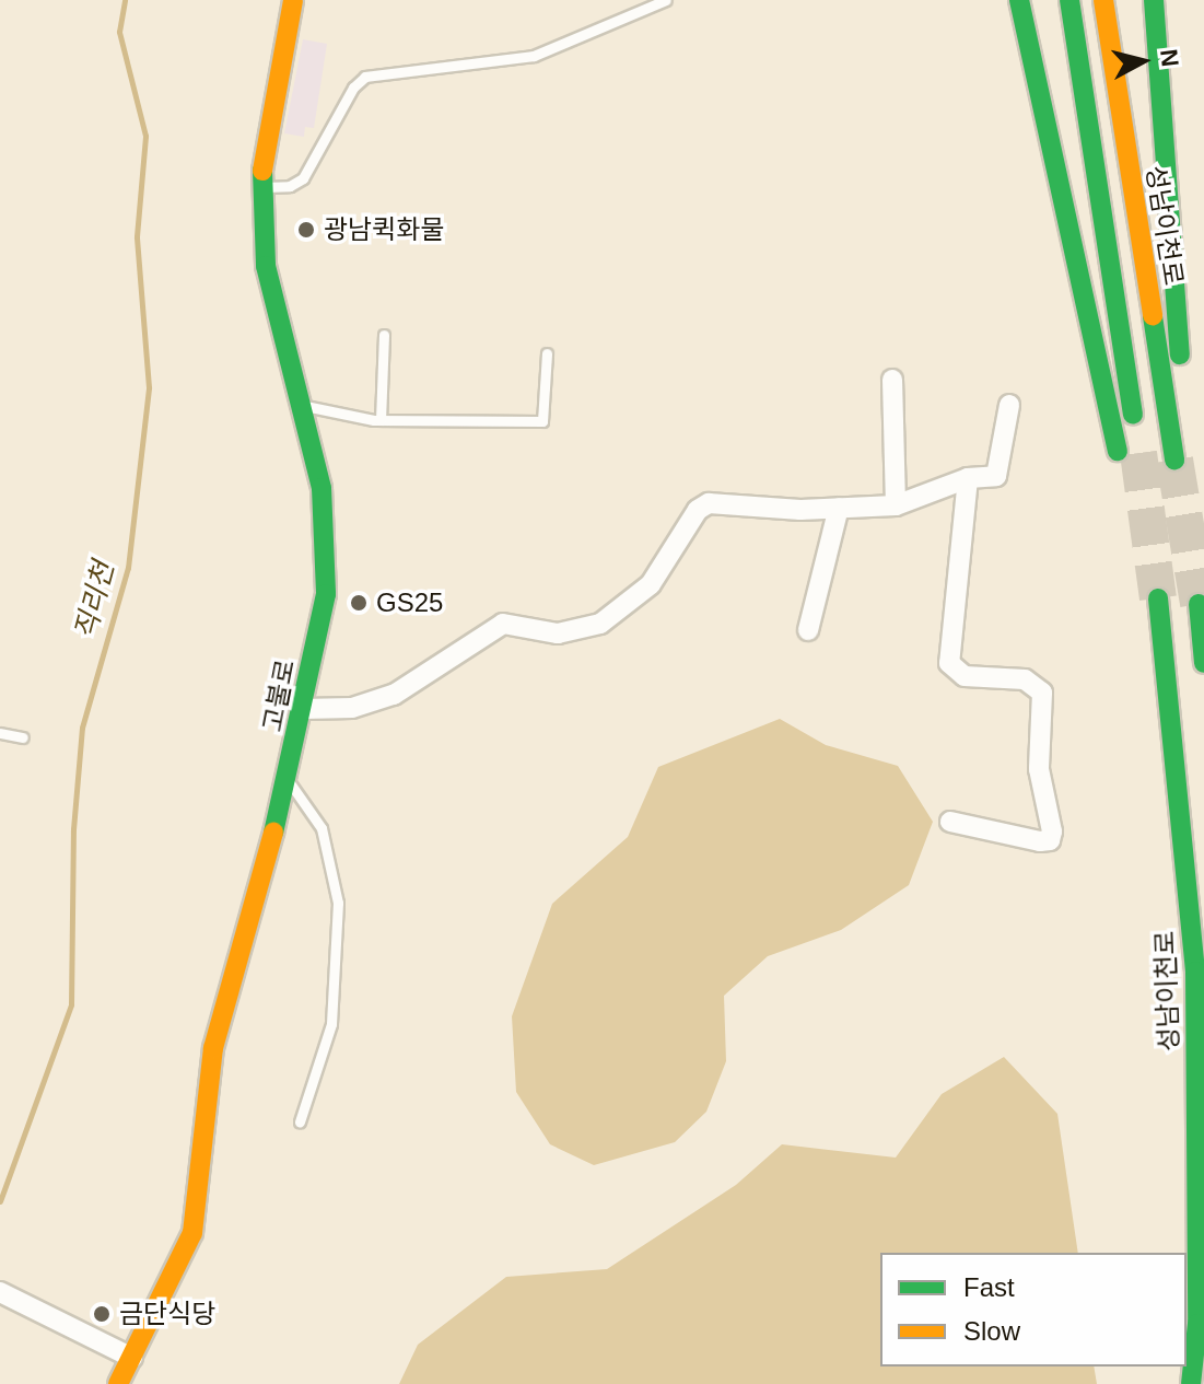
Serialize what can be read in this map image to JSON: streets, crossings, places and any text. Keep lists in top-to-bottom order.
{
  "streets": {
    "main road": ["성남이천로", "고불로"]
  },
  "water": ["직리천"],
  "places": ["광남퀵화물", "GS25", "금단식당"],
  "legend": ["Fast", "Slow"],
  "north": "right"
}
